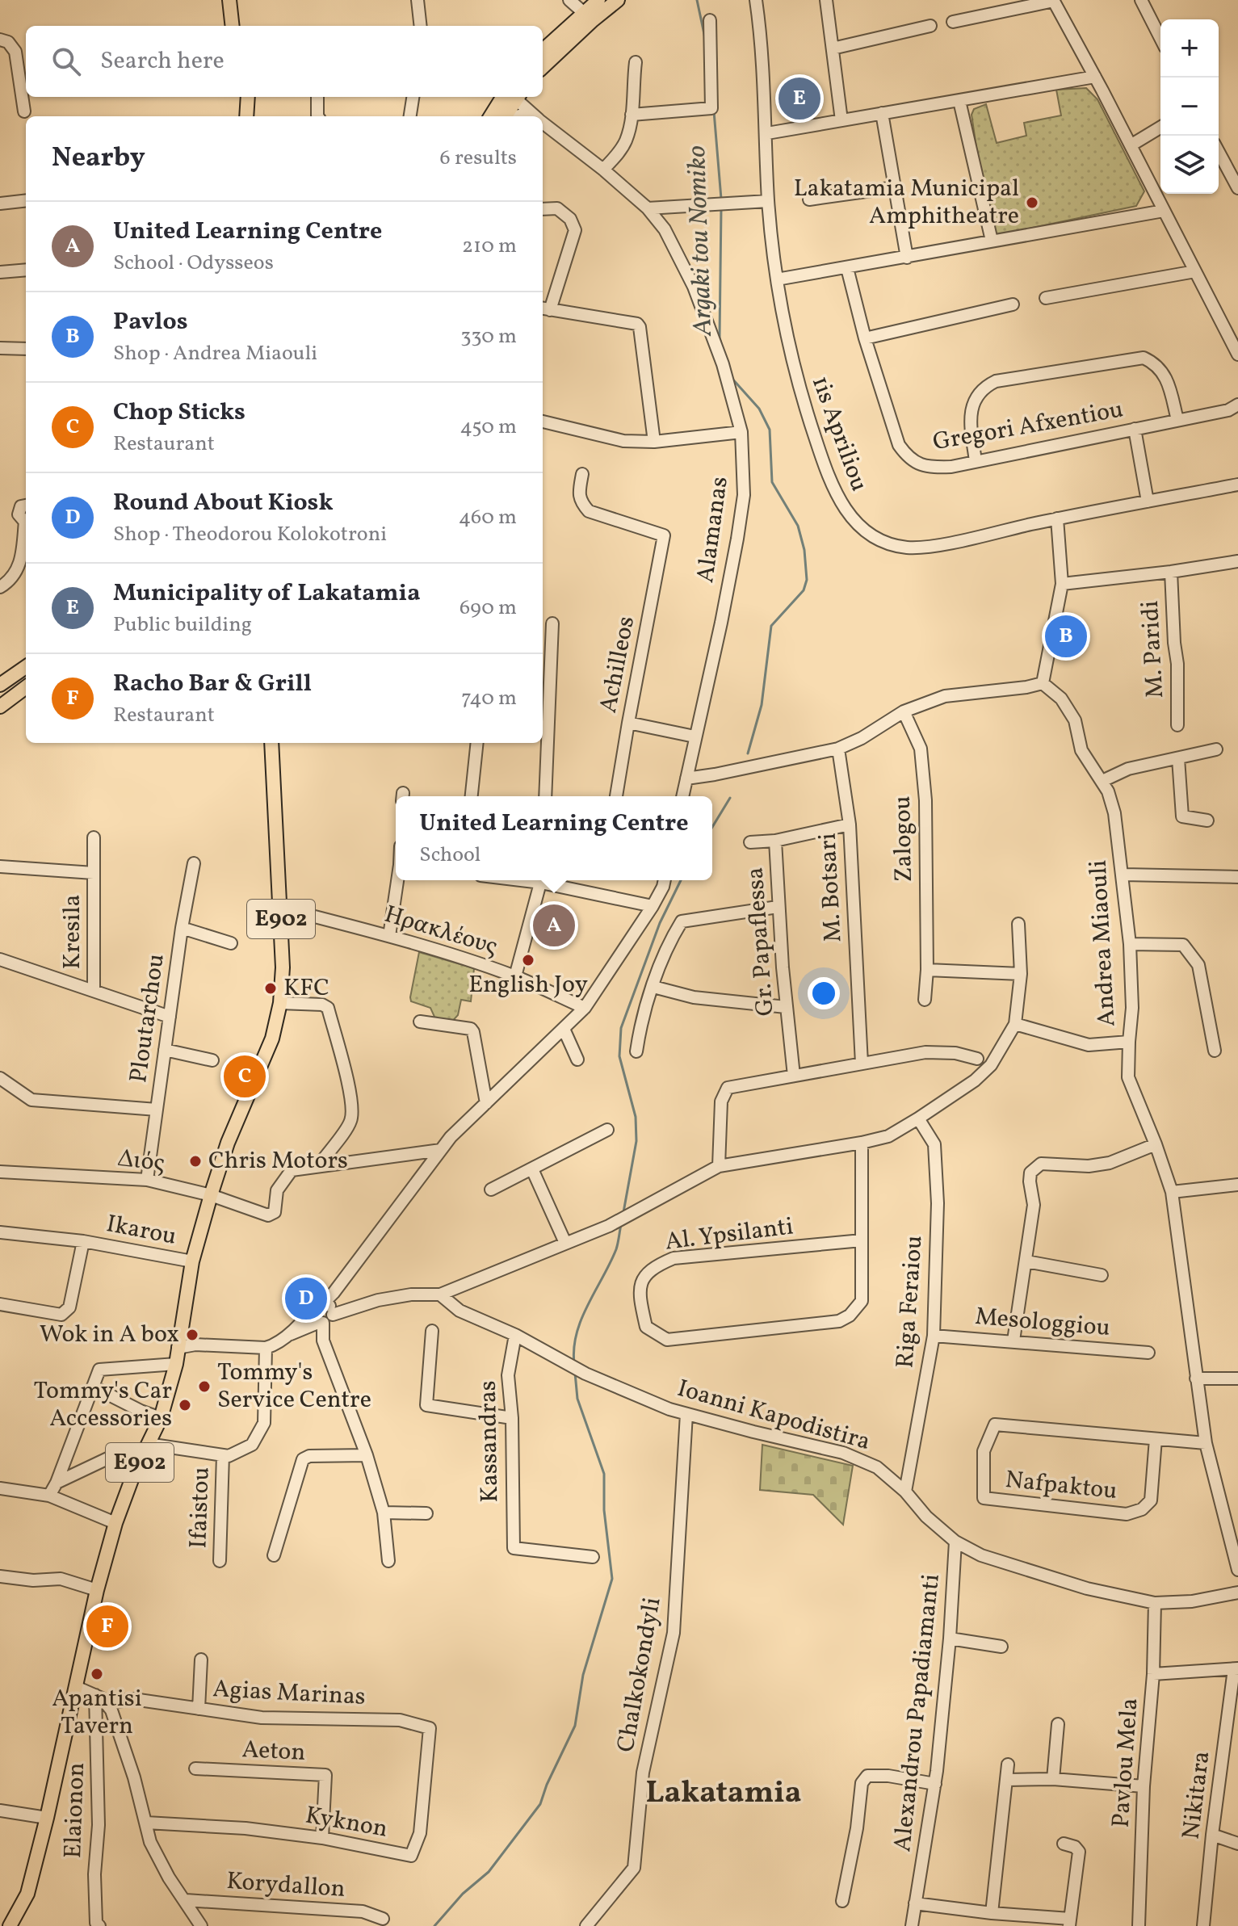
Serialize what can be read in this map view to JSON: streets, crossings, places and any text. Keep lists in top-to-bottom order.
{
  "streets": {
    "main road": ["E902"],
    "street": [
      "Gregori Afxentiou",
      "1is Apriliou",
      "Alamanas",
      "M. Paridi",
      "Achilleos",
      "Zalogou",
      "M. Botsari",
      "Ηρακλέους",
      "Kresila",
      "Gr. Papaflessa",
      "Andrea Miaouli",
      "Ploutarchou",
      "Διός",
      "Ikarou",
      "Al. Ypsilanti",
      "Riga Feraiou",
      "Mesologgiou",
      "Ioanni Kapodistira",
      "Kassandras",
      "Nafpaktou",
      "Ifaistou",
      "Chalkokondyli",
      "Agias Marinas",
      "Alexandrou Papadiamanti",
      "Aeton",
      "Pavlou Mela",
      "Nikitara",
      "Elaionon",
      "Kyknon",
      "Korydallon"
    ]
  },
  "crossings": [
    ["M. Botsari", "Gr. Papaflessa"],
    ["E902", "Ηρακλέους"],
    ["E902", "Διός"],
    ["E902", "Ikarou"],
    ["Andrea Miaouli", "Nafpaktou"],
    ["Ploutarchou", "Διός"],
    ["Riga Feraiou", "Mesologgiou"],
    ["Riga Feraiou", "Ioanni Kapodistira"],
    ["Ioanni Kapodistira", "Kassandras"],
    ["Ioanni Kapodistira", "Chalkokondyli"],
    ["Ioanni Kapodistira", "Alexandrou Papadiamanti"],
    ["Ioanni Kapodistira", "Pavlou Mela"],
    ["Agias Marinas", "Kyknon"],
    ["Aeton", "Kyknon"]
  ],
  "districts": ["Lakatamia"],
  "water": ["Argaki tou Nomiko"],
  "places": [
    "Lakatamia Municipal Amphitheatre",
    "English Joy",
    "KFC",
    "Chris Motors",
    "Wok in A box",
    "Tommy's Service Centre",
    "Tommy's Car Accessories",
    "Apantisi Tavern"
  ],
  "page": {
    "map_buttons": ["+", "−"],
    "search": "Search here",
    "pins": [
      "E",
      "B",
      "A",
      "C",
      "D",
      "F"
    ],
    "heading": ["Nearby", "6 results"],
    "list": [
      {
        "mark": "A",
        "name": "United Learning Centre",
        "note": "School · Odysseos",
        "value": "210 m"
      },
      {
        "mark": "B",
        "name": "Pavlos",
        "note": "Shop · Andrea Miaouli",
        "value": "330 m"
      },
      {
        "mark": "C",
        "name": "Chop Sticks",
        "note": "Restaurant",
        "value": "450 m"
      },
      {
        "mark": "D",
        "name": "Round About Kiosk",
        "note": "Shop · Theodorou Kolokotroni",
        "value": "460 m"
      },
      {
        "mark": "E",
        "name": "Municipality of Lakatamia",
        "note": "Public building",
        "value": "690 m"
      },
      {
        "mark": "F",
        "name": "Racho Bar & Grill",
        "note": "Restaurant",
        "value": "740 m"
      }
    ],
    "popup": ["United Learning Centre", "School"]
  }
}
